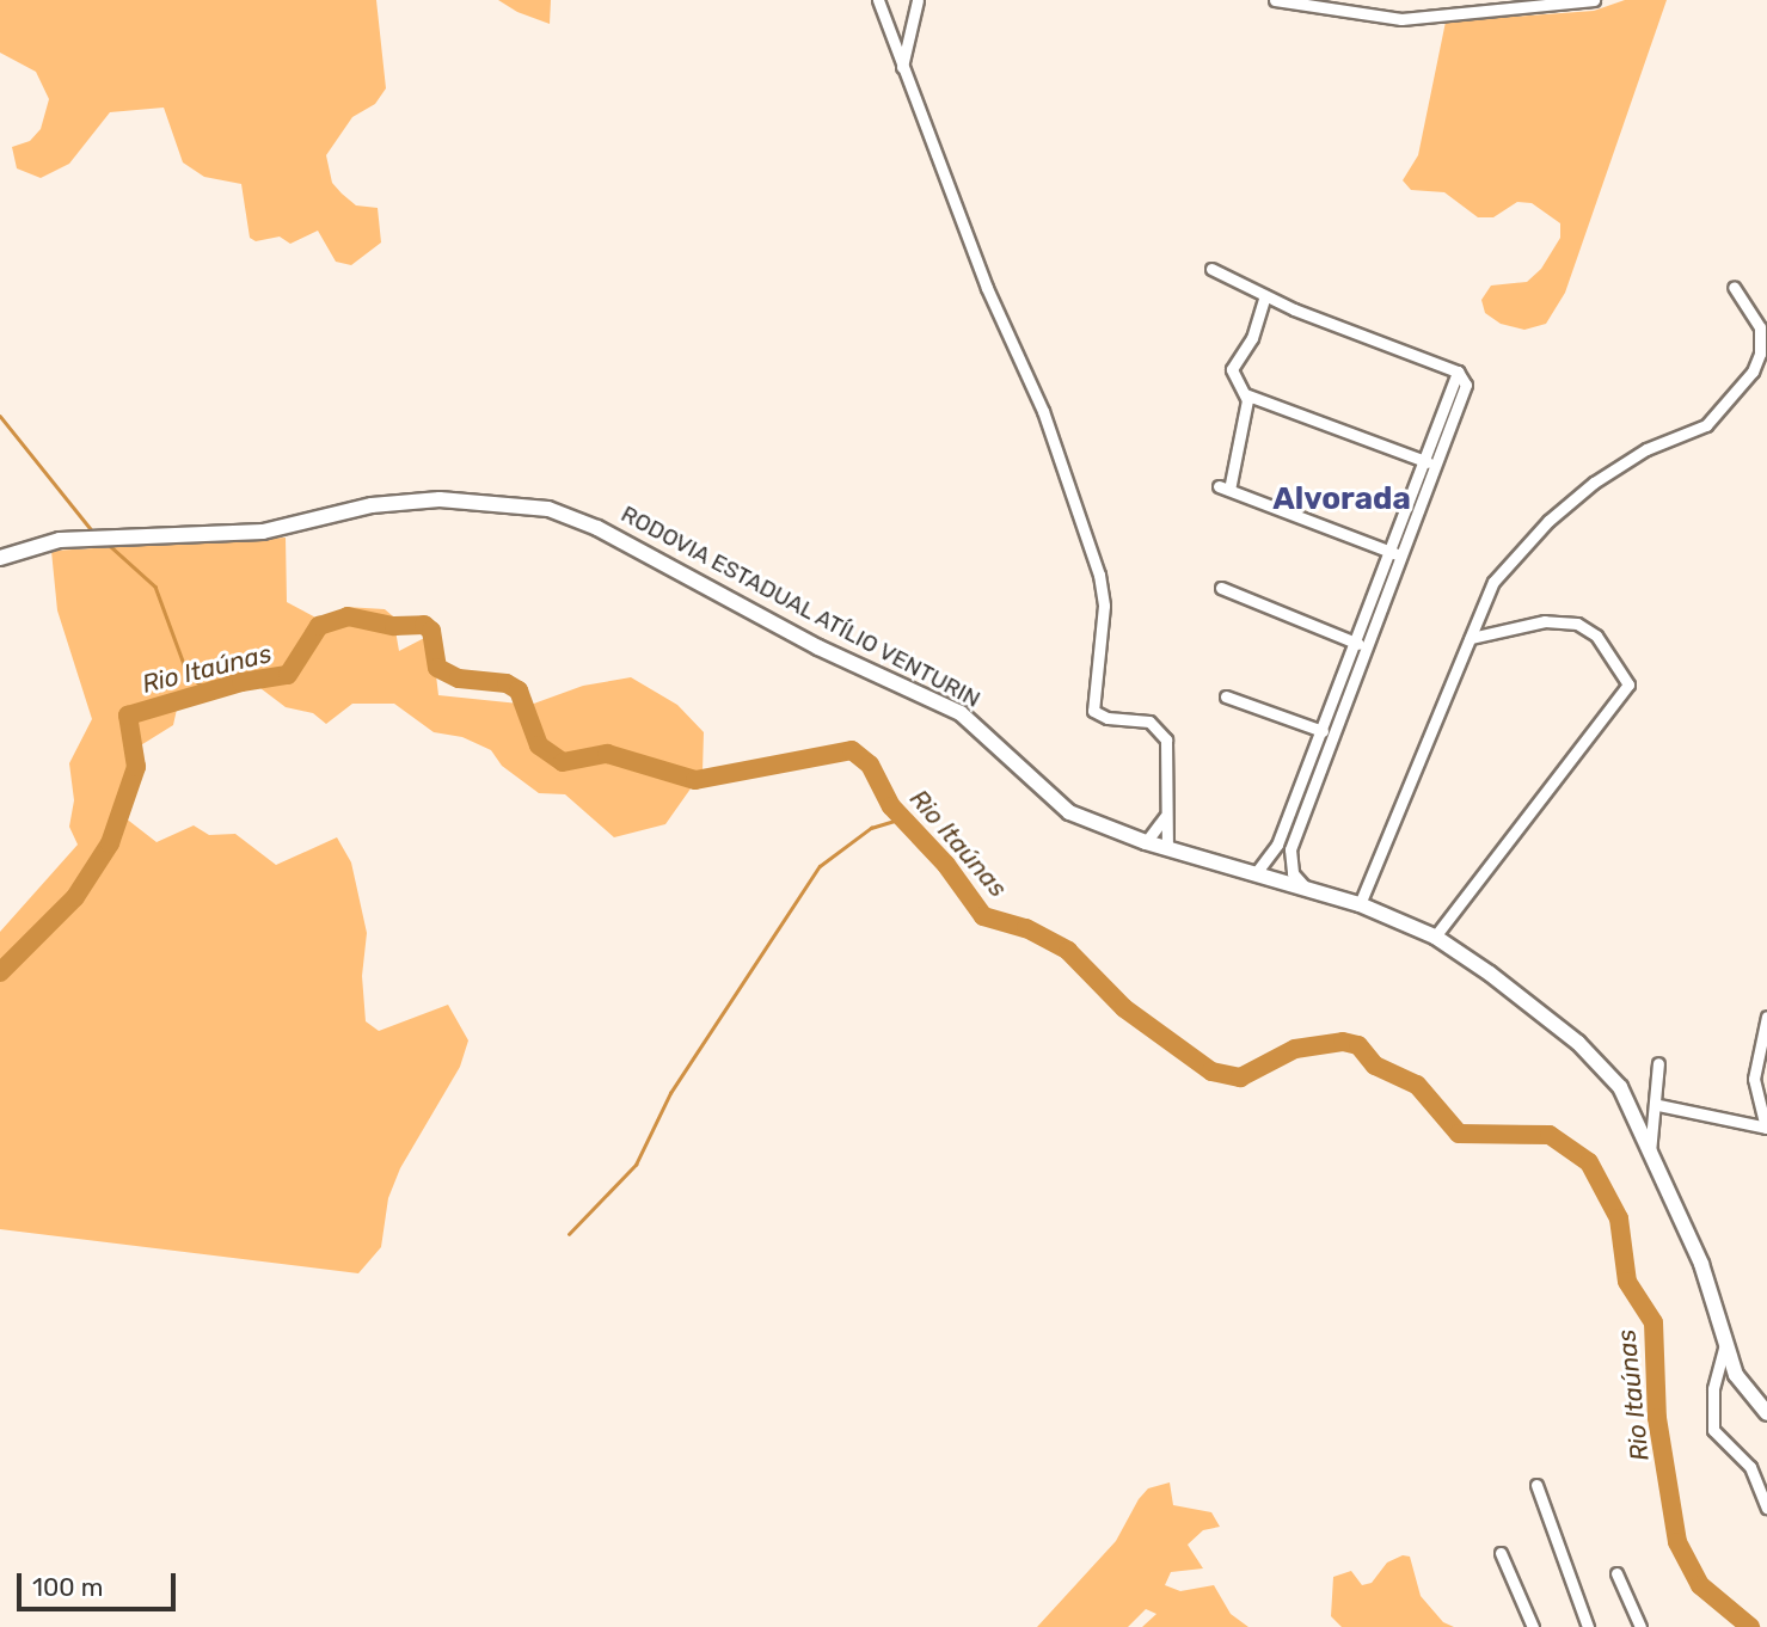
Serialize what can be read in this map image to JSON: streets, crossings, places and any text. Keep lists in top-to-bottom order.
{
  "streets": {
    "main road": ["RODOVIA ESTADUAL ATÍLIO VENTURIN"]
  },
  "districts": ["Alvorada"],
  "water": ["Rio Itaúnas"],
  "scale_bar": "100 m"
}
